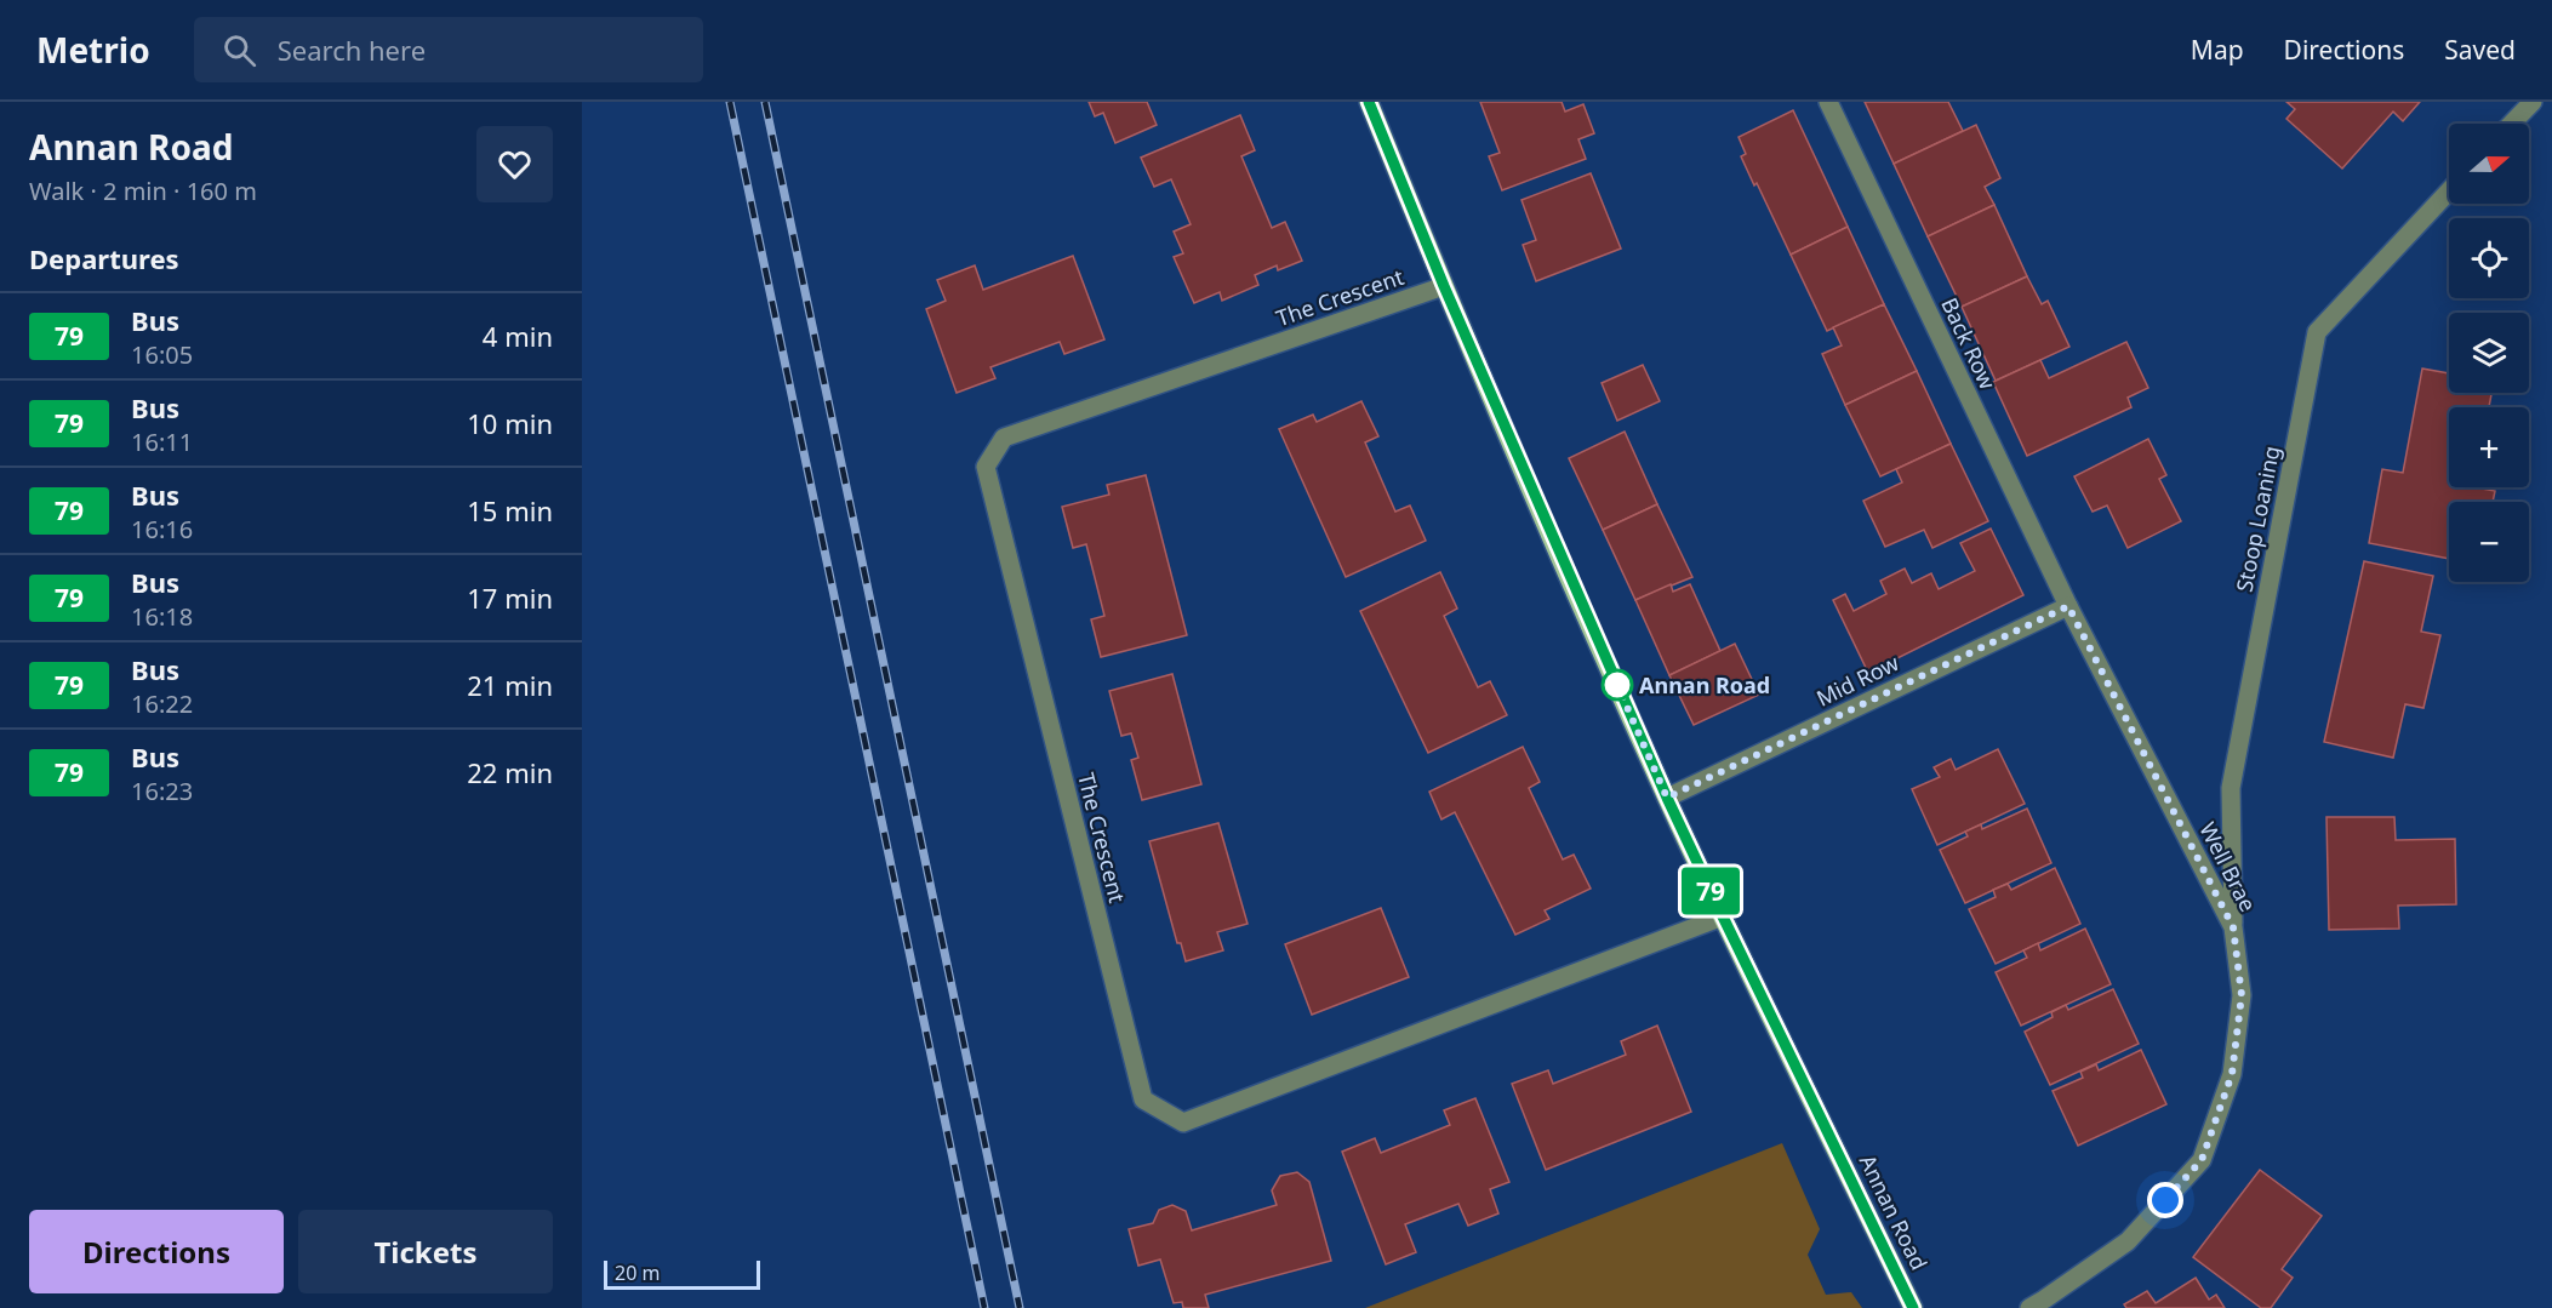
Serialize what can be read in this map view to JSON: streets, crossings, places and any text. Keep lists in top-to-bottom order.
{
  "streets": {
    "main road": ["Annan Road"],
    "street": [
      "The Crescent",
      "Back Row",
      "Stoop Loaning",
      "Mid Row",
      "Well Brae"
    ]
  },
  "crossings": [
    ["The Crescent", "Annan Road"],
    ["Back Row", "Mid Row"],
    ["Back Row", "Well Brae"],
    ["Stoop Loaning", "Well Brae"],
    ["Mid Row", "Well Brae"],
    ["Mid Row", "Annan Road"]
  ],
  "places": ["Annan Road"],
  "lines": ["bus line 79"],
  "scale_bar": "20 m",
  "north": "right",
  "page": {
    "header": "Metrio",
    "search": "Search here",
    "nav": ["Map", "Directions", "Saved"],
    "heading": [
      ["Annan Road", "Walk · 2 min · 160 m"],
      "Departures"
    ],
    "on_map": "79",
    "map_buttons": ["+", "−"],
    "list": [
      {
        "mark": "79",
        "name": "Bus",
        "note": "16:05",
        "value": "4 min"
      },
      {
        "mark": "79",
        "name": "Bus",
        "note": "16:11",
        "value": "10 min"
      },
      {
        "mark": "79",
        "name": "Bus",
        "note": "16:16",
        "value": "15 min"
      },
      {
        "mark": "79",
        "name": "Bus",
        "note": "16:18",
        "value": "17 min"
      },
      {
        "mark": "79",
        "name": "Bus",
        "note": "16:22",
        "value": "21 min"
      },
      {
        "mark": "79",
        "name": "Bus",
        "note": "16:23",
        "value": "22 min"
      }
    ],
    "buttons": ["Directions", "Tickets"],
    "scale": "20 m"
  }
}
